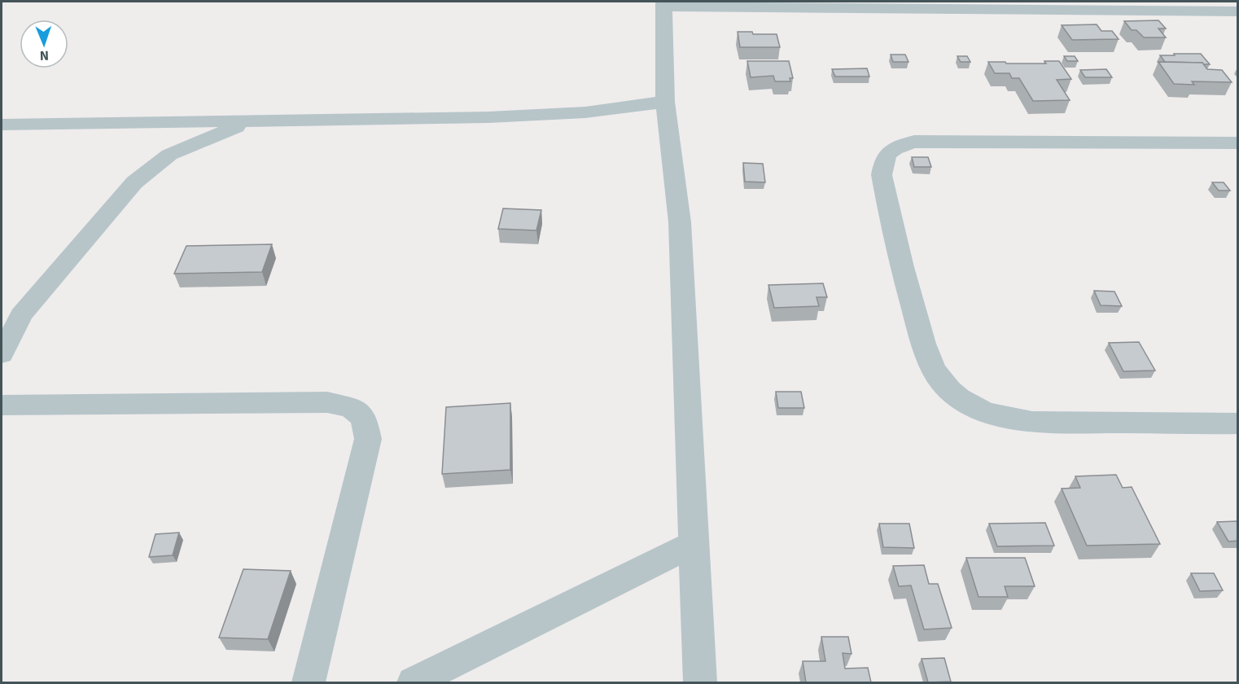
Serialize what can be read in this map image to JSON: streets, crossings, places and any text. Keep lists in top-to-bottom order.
{
  "north": "bottom"
}
